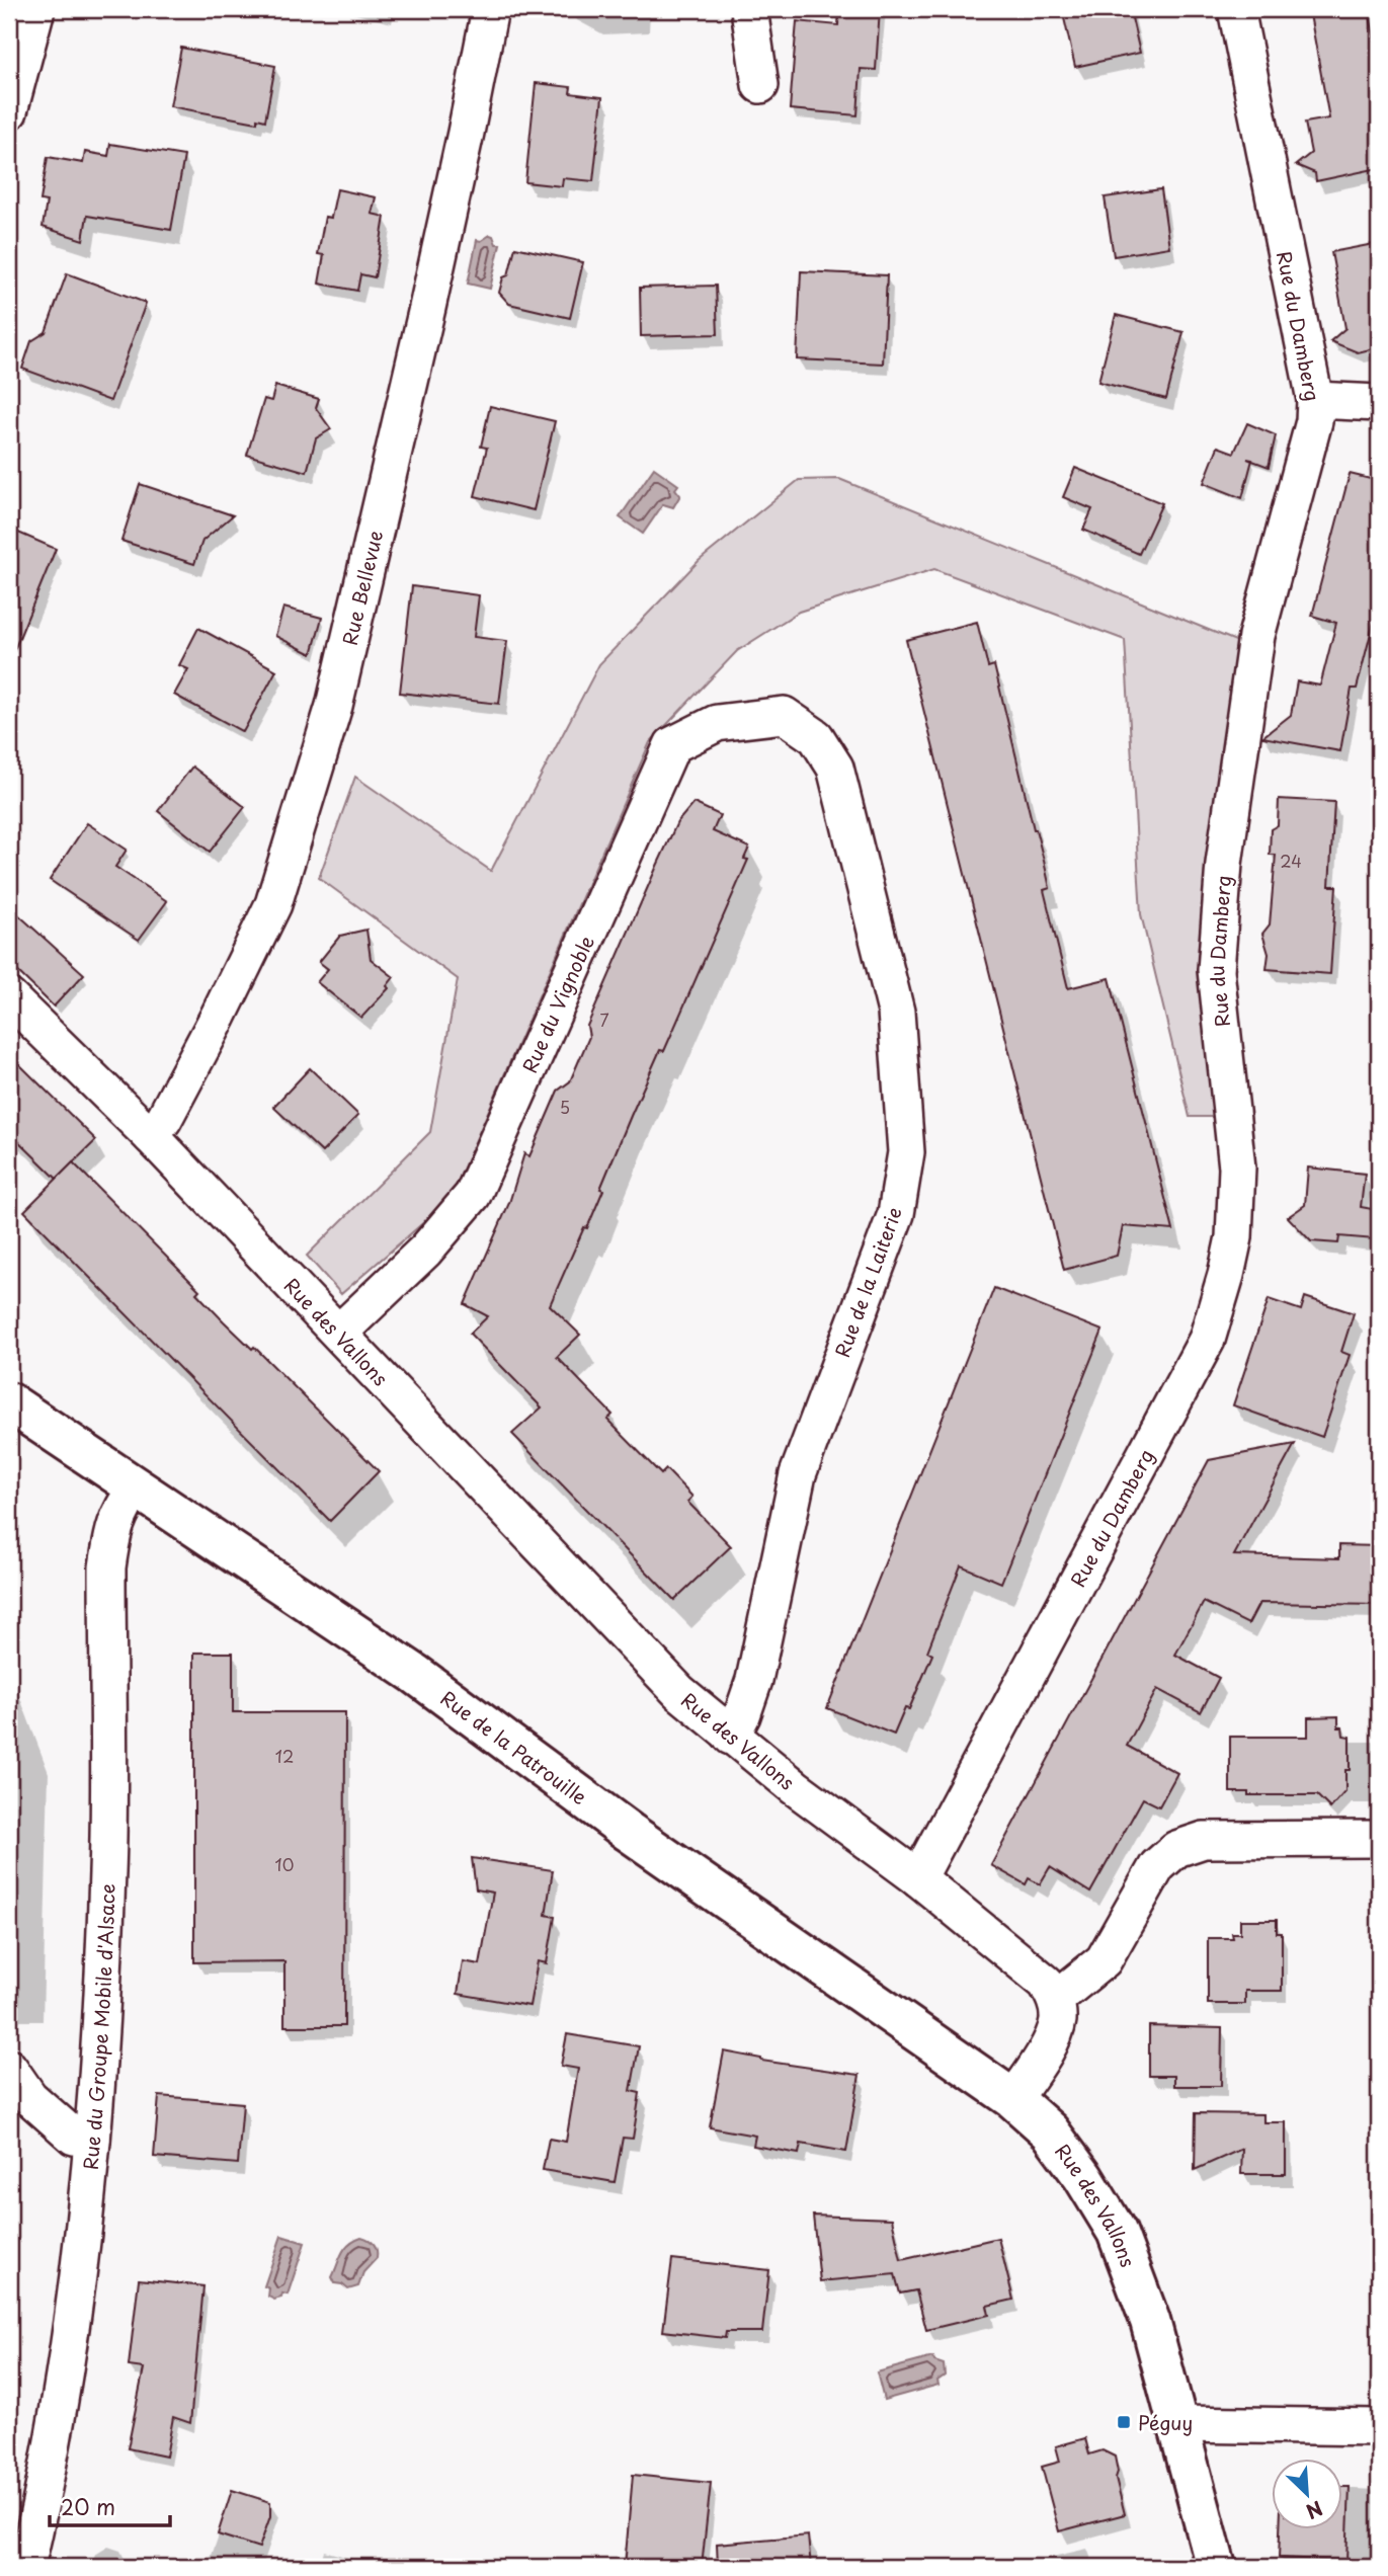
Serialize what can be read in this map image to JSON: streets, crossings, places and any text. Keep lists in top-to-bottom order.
{
  "streets": {
    "street": [
      "Rue du Damberg",
      "Rue Bellevue",
      "Rue du Vignoble",
      "Rue de la Laiterie",
      "Rue des Vallons",
      "Rue de la Patrouille",
      "Rue du Groupe Mobile d'Alsace"
    ]
  },
  "crossings": [
    ["Rue du Damberg", "Rue des Vallons"],
    ["Rue Bellevue", "Rue des Vallons"],
    ["Rue du Vignoble", "Rue de la Laiterie"],
    ["Rue du Vignoble", "Rue des Vallons"],
    ["Rue de la Laiterie", "Rue des Vallons"],
    ["Rue des Vallons", "Rue de la Patrouille"],
    ["Rue de la Patrouille", "Rue du Groupe Mobile d'Alsace"]
  ],
  "places": {
    "transit": ["Péguy"]
  },
  "house_numbers": [
    "24",
    "7",
    "5",
    "12",
    "10"
  ],
  "scale_bar": "20 m",
  "north": "bottom right"
}
